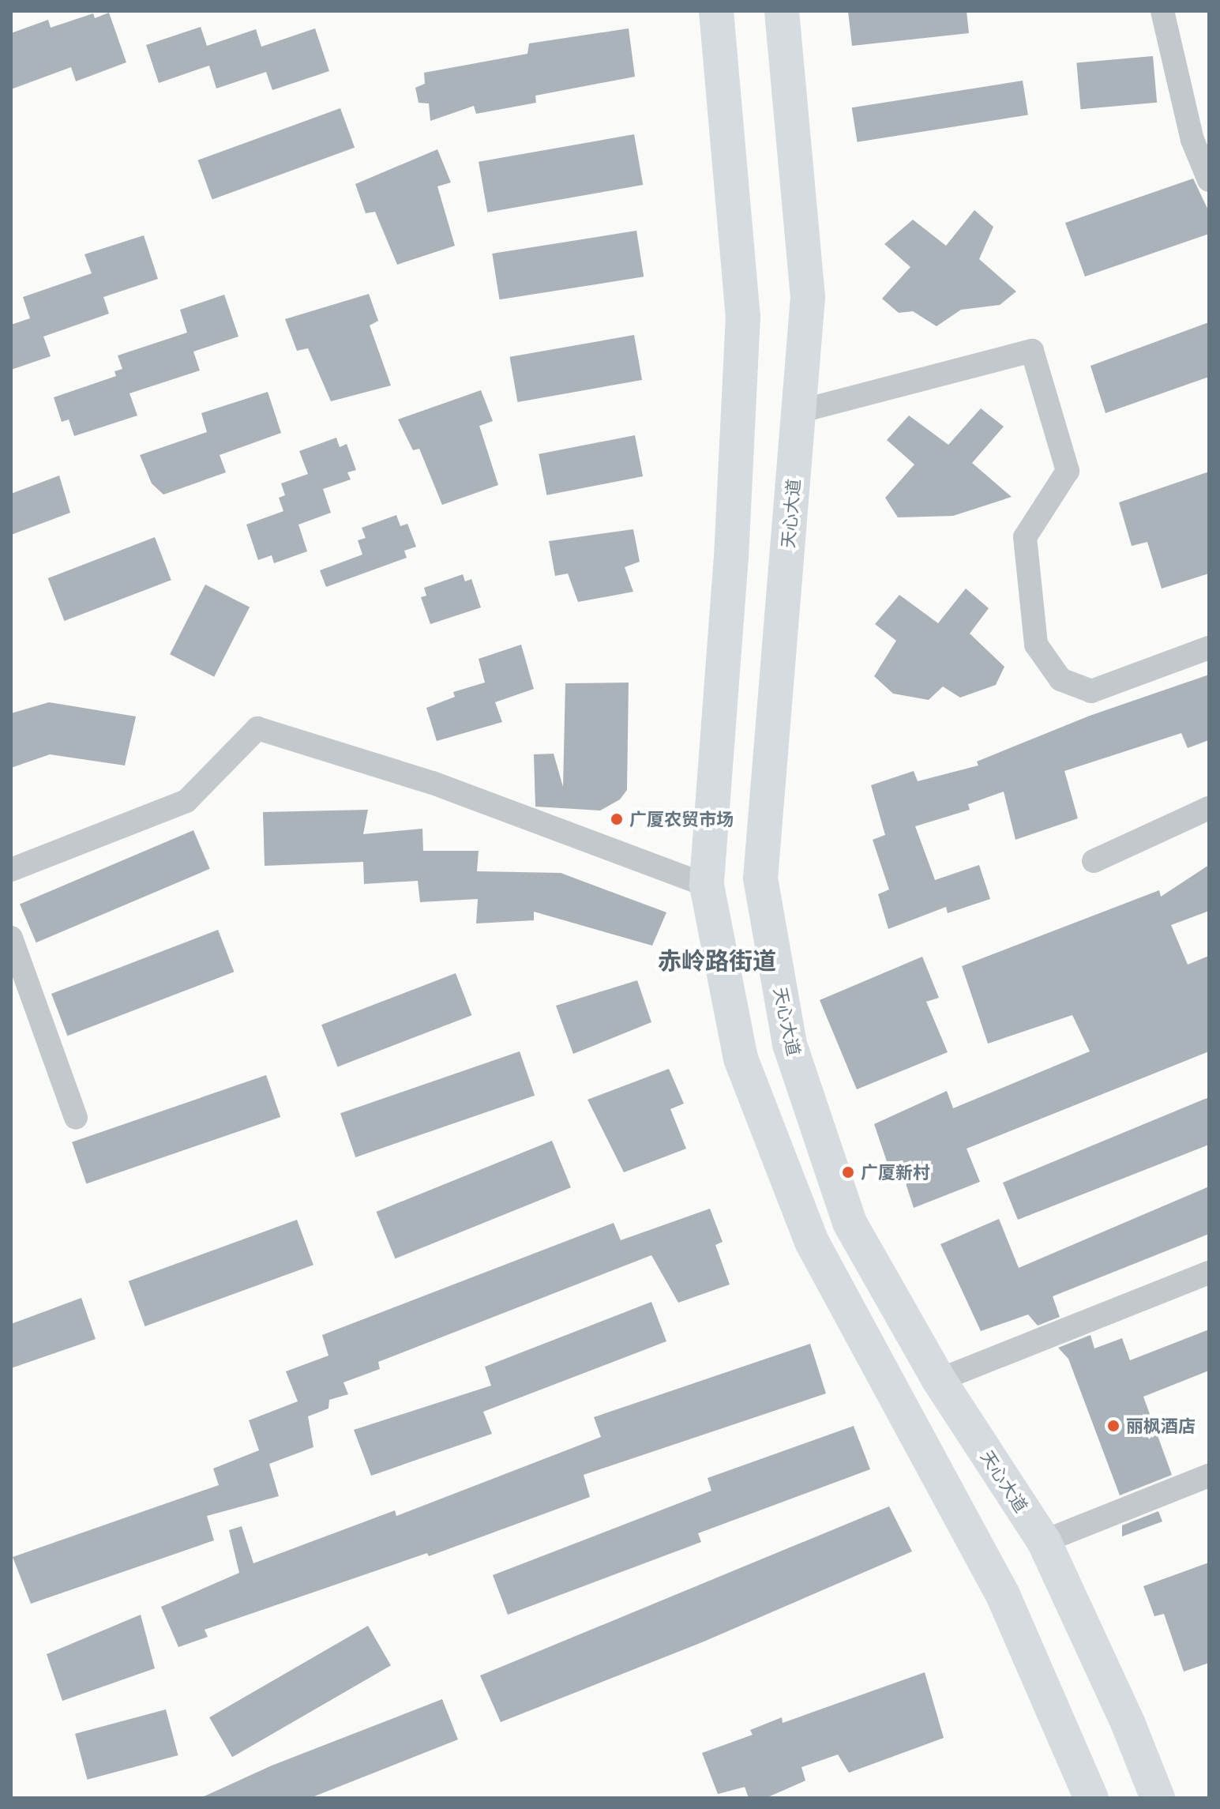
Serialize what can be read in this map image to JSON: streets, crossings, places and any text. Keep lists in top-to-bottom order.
{
  "streets": {
    "main road": ["天心大道"]
  },
  "districts": ["赤岭路街道"],
  "places": ["广厦农贸市场", "广厦新村", "丽枫酒店"]
}
